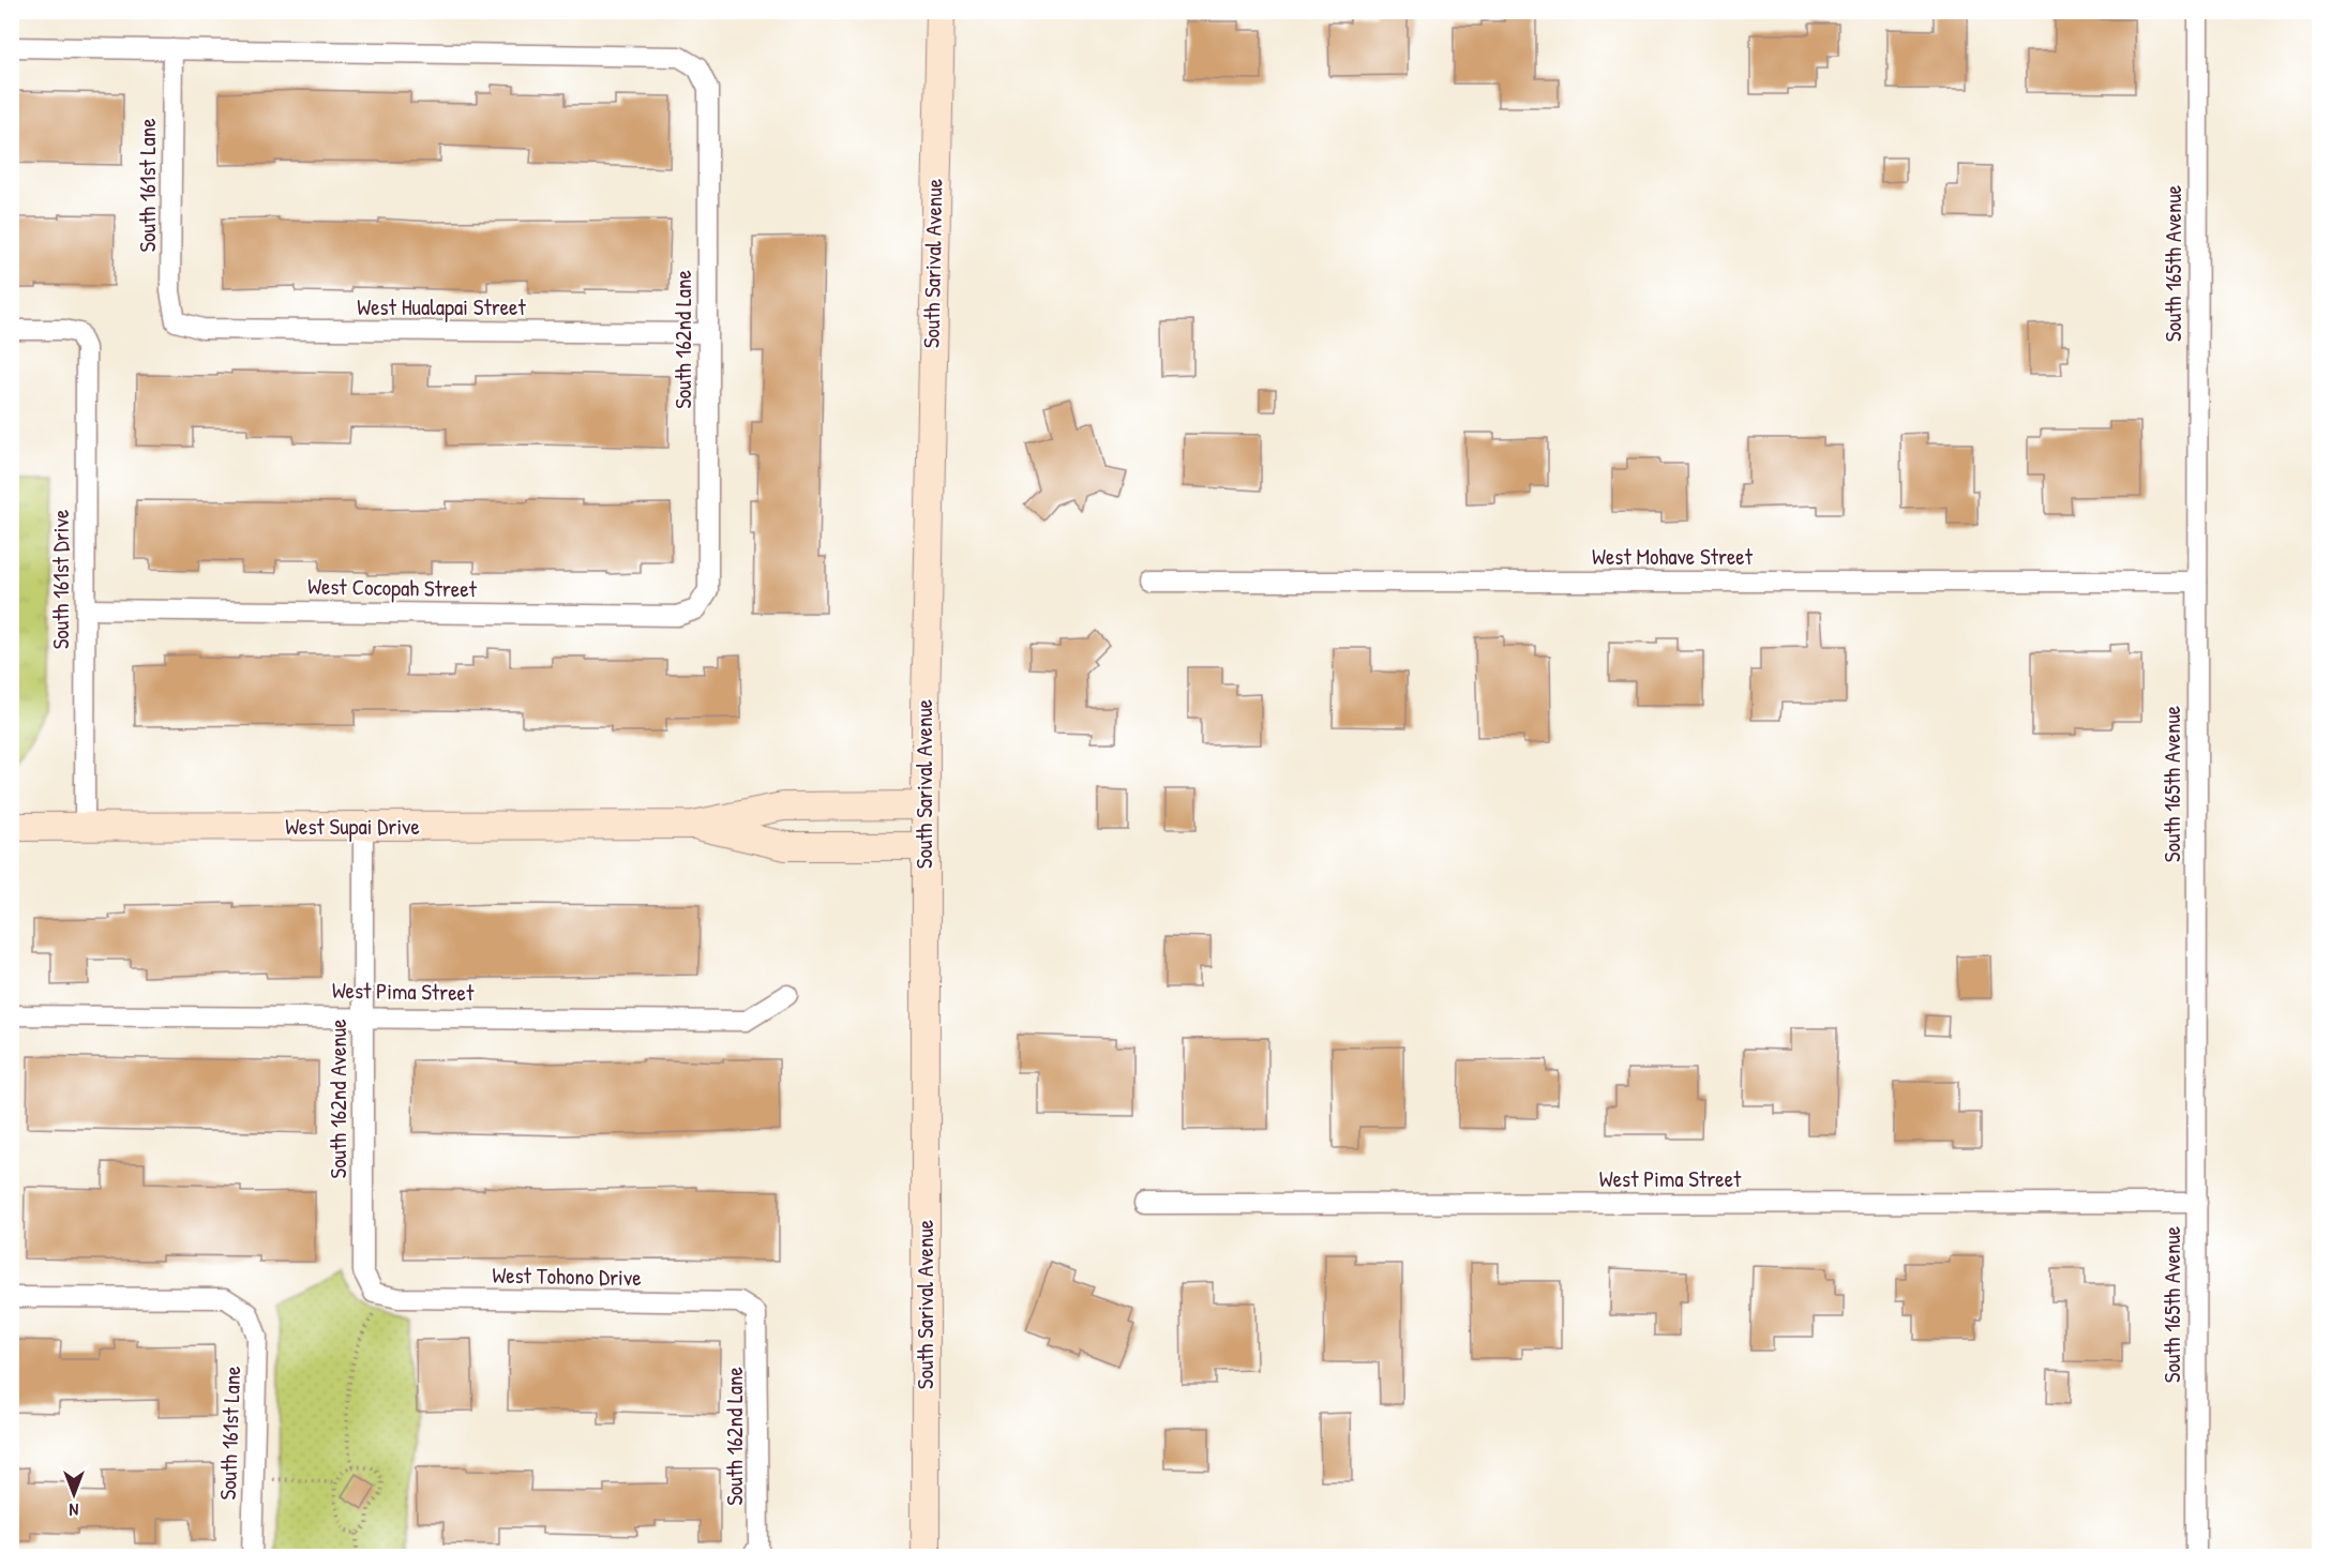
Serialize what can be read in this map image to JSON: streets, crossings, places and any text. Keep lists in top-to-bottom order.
{
  "streets": {
    "main road": ["South Sarival Avenue", "West Supai Drive"],
    "street": [
      "South 161st Lane",
      "South 165th Avenue",
      "West Hualapai Street",
      "South 162nd Lane",
      "West Mohave Street",
      "South 161st Drive",
      "West Cocopah Street",
      "West Pima Street",
      "South 162nd Avenue",
      "West Tohono Drive"
    ]
  },
  "crossings": [
    ["South 161st Lane", "West Hualapai Street"],
    ["South 161st Lane", "South 162nd Lane"],
    ["South Sarival Avenue", "West Supai Drive"],
    ["South 165th Avenue", "West Mohave Street"],
    ["South 165th Avenue", "West Pima Street"],
    ["West Hualapai Street", "South 162nd Lane"],
    ["South 162nd Lane", "West Cocopah Street"],
    ["South 162nd Lane", "West Tohono Drive"],
    ["South 161st Drive", "West Cocopah Street"],
    ["South 161st Drive", "West Supai Drive"],
    ["West Supai Drive", "South 162nd Avenue"],
    ["West Pima Street", "South 162nd Avenue"],
    ["South 162nd Avenue", "West Tohono Drive"]
  ],
  "north": "bottom"
}
